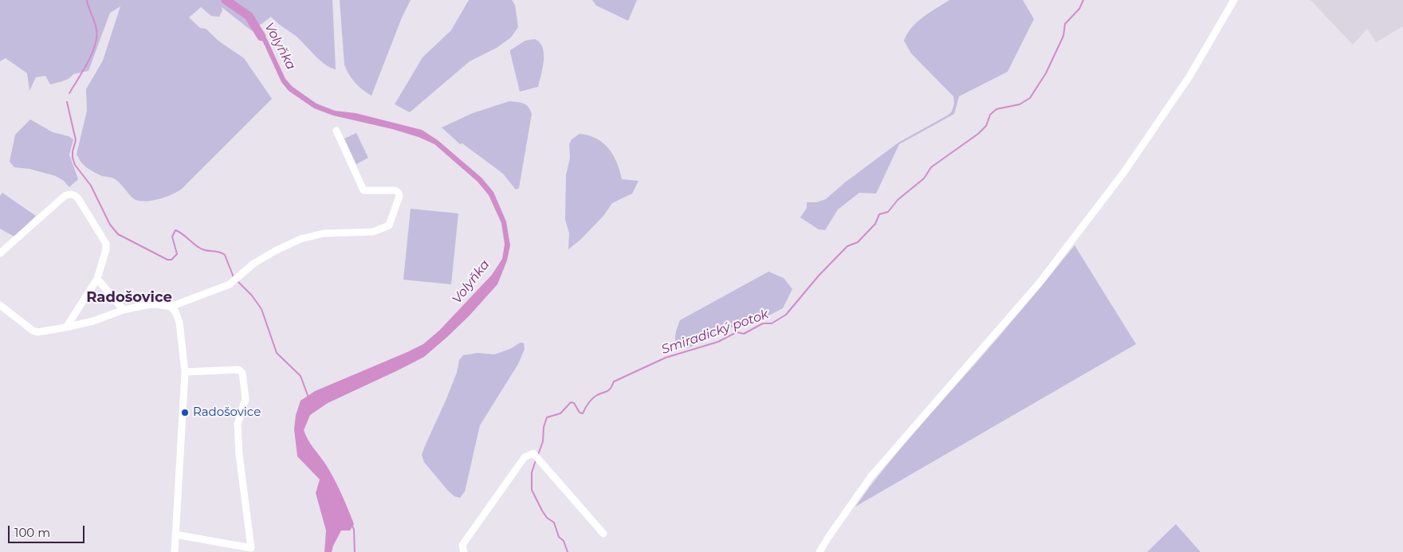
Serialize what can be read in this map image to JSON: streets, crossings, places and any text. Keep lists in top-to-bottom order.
{
  "districts": ["Radošovice"],
  "water": ["Volyňka", "Smiradický potok"],
  "places": ["Radošovice"],
  "scale_bar": "100 m"
}
